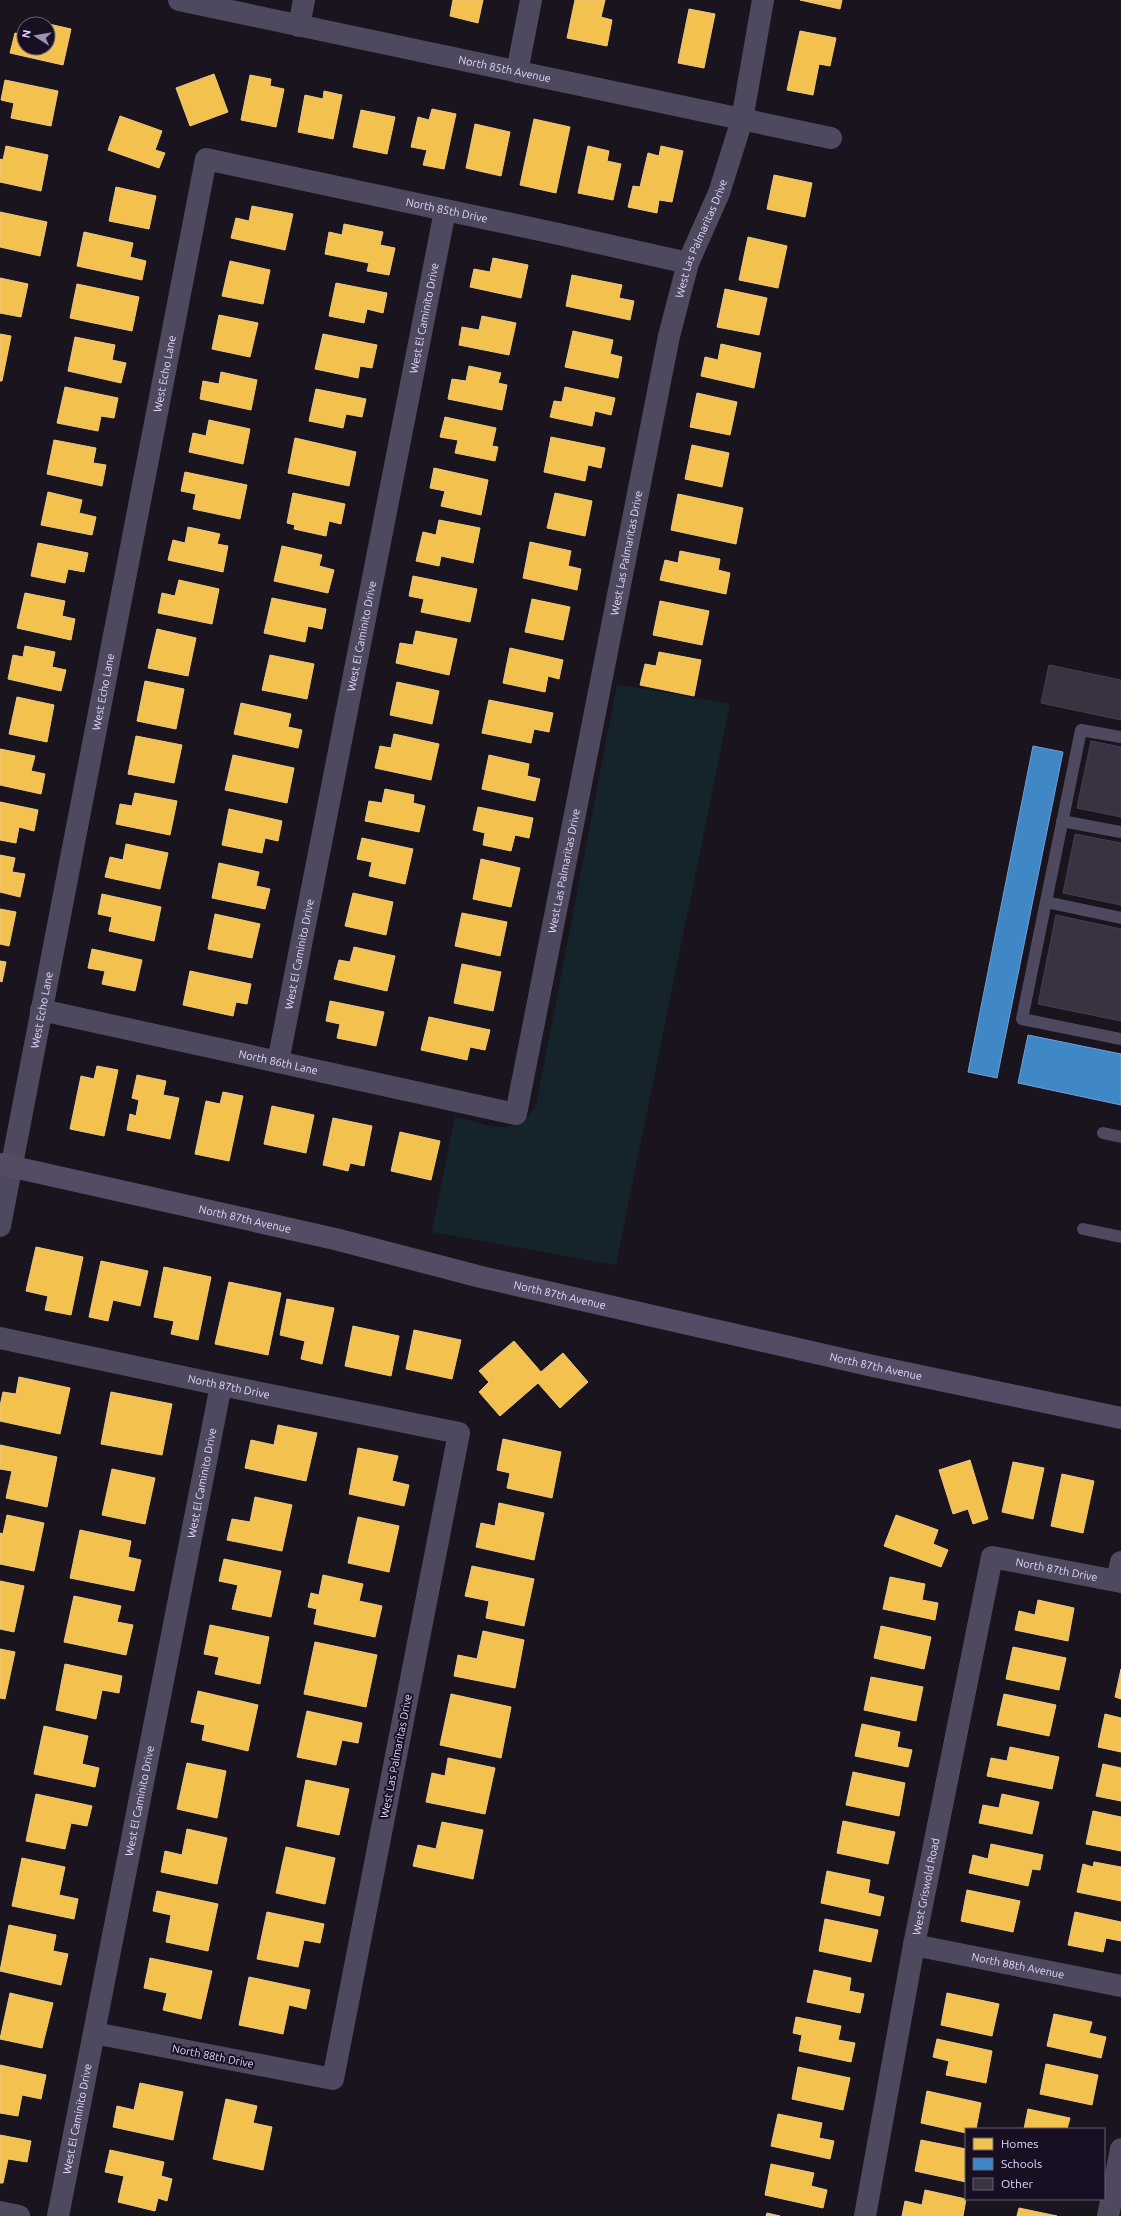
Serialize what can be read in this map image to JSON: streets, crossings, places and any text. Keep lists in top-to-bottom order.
{
  "streets": {
    "street": [
      "North 85th Avenue",
      "North 85th Drive",
      "West Las Palmaritas Drive",
      "West El Caminito Drive",
      "West Echo Lane",
      "North 86th Lane",
      "North 87th Avenue",
      "North 87th Drive",
      "West Griswold Road",
      "North 88th Avenue",
      "North 88th Drive"
    ]
  },
  "crossings": [
    ["North 85th Avenue", "West Las Palmaritas Drive"],
    ["North 85th Drive", "West Las Palmaritas Drive"],
    ["North 85th Drive", "West El Caminito Drive"],
    ["North 85th Drive", "West Echo Lane"],
    ["West Las Palmaritas Drive", "North 86th Lane"],
    ["West Las Palmaritas Drive", "North 87th Drive"],
    ["West Las Palmaritas Drive", "North 88th Drive"],
    ["West El Caminito Drive", "North 86th Lane"],
    ["West El Caminito Drive", "North 87th Drive"],
    ["West El Caminito Drive", "North 88th Drive"],
    ["West Echo Lane", "North 86th Lane"],
    ["West Echo Lane", "North 87th Avenue"],
    ["North 87th Drive", "West Griswold Road"],
    ["West Griswold Road", "North 88th Avenue"]
  ],
  "legend": ["Homes", "Schools", "Other"],
  "north": "left"
}
